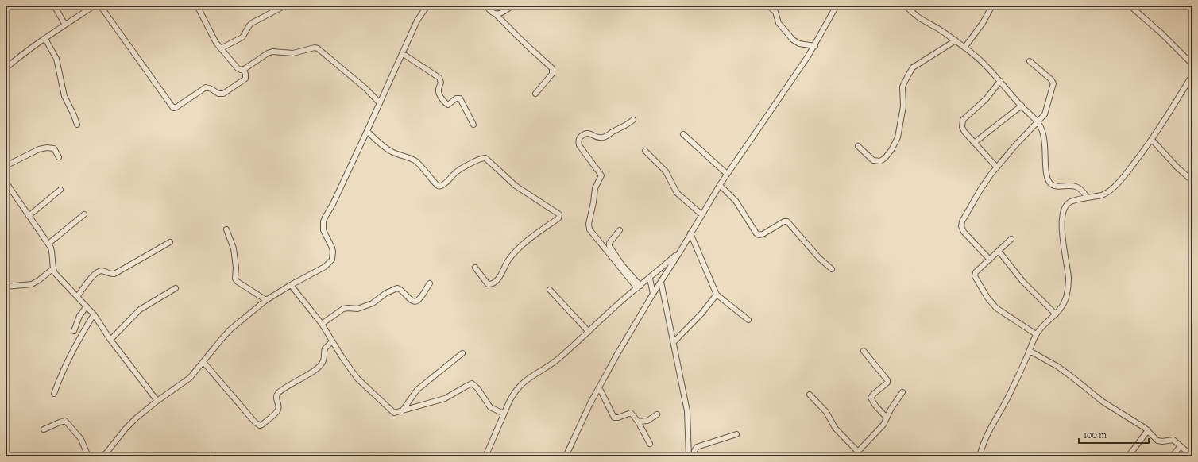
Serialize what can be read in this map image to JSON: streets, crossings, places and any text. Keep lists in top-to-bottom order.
{
  "scale_bar": "100 m"
}
